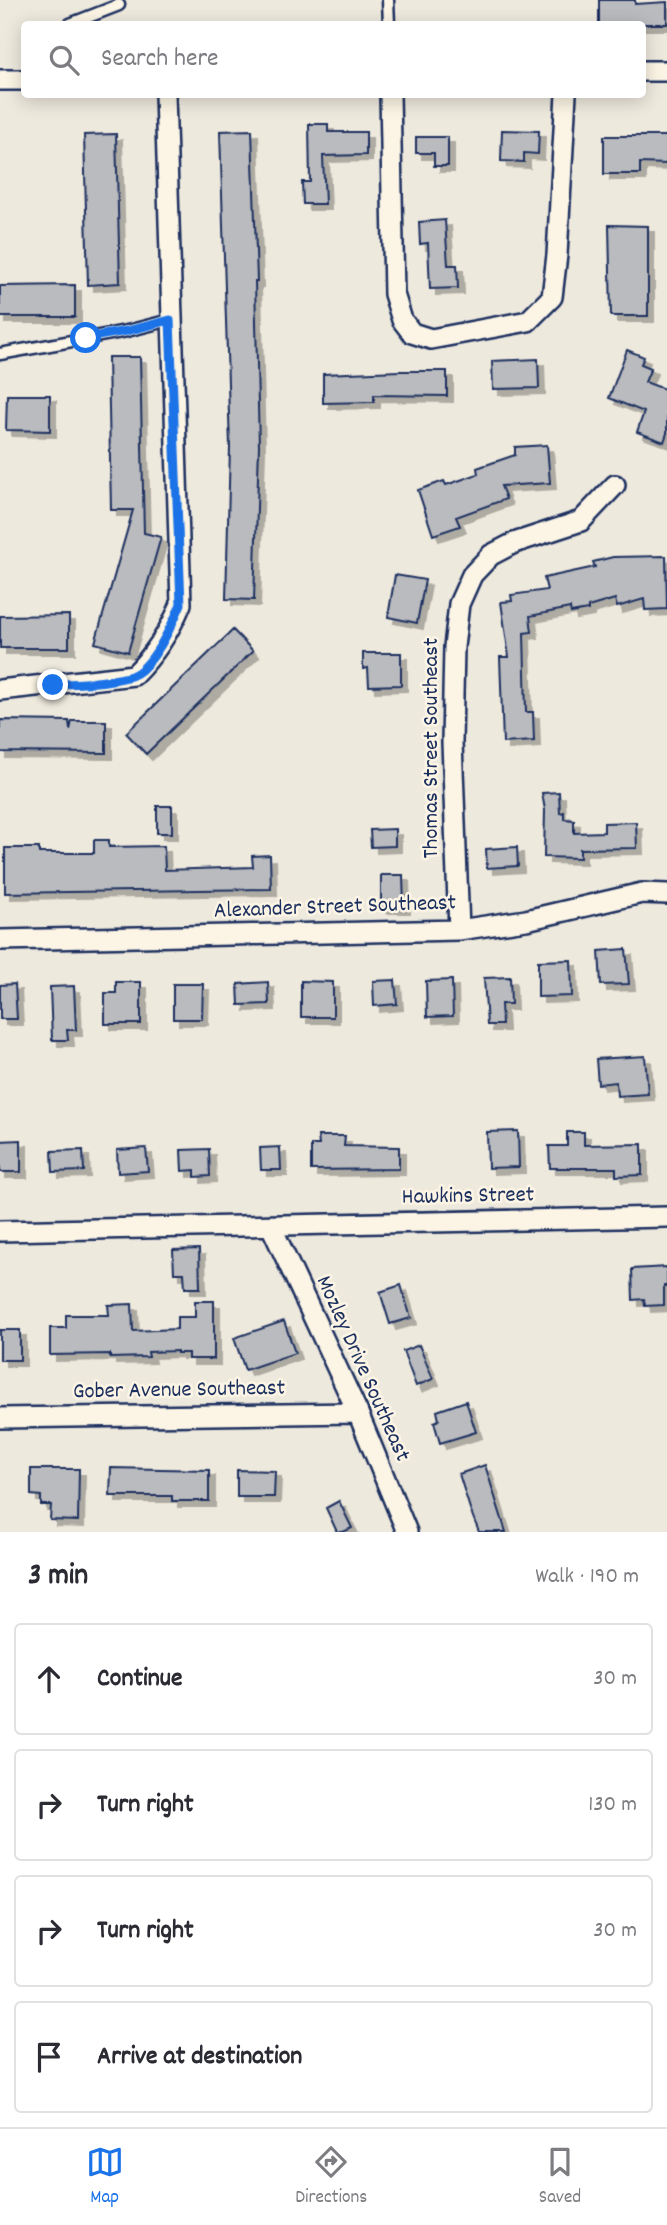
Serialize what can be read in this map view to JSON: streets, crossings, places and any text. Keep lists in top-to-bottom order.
{
  "streets": {
    "street": [
      "Thomas Street Southeast",
      "Alexander Street Southeast",
      "Hawkins Street",
      "Mozley Drive Southeast",
      "Gober Avenue Southeast"
    ]
  },
  "crossings": [
    ["Thomas Street Southeast", "Alexander Street Southeast"],
    ["Hawkins Street", "Mozley Drive Southeast"],
    ["Mozley Drive Southeast", "Gober Avenue Southeast"]
  ],
  "page": {
    "search": "Search here",
    "heading": ["3 min", "Walk · 190 m"],
    "list": [
      ["Continue", "30 m"],
      ["Turn right", "130 m"],
      ["Turn right", "30 m"],
      "Arrive at destination"
    ],
    "nav": ["Map", "Directions", "Saved"]
  }
}
